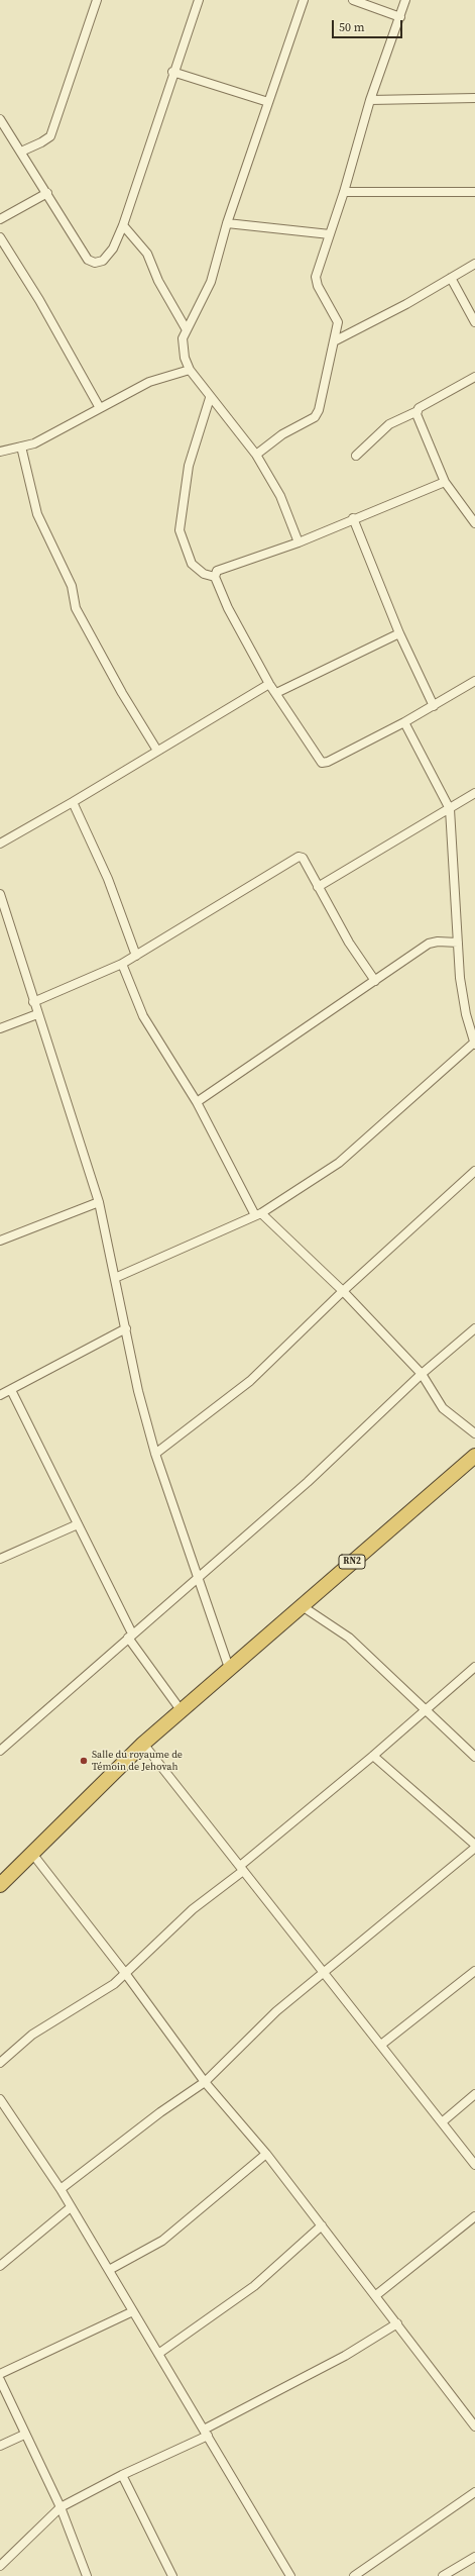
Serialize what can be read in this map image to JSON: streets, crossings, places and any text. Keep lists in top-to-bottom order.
{
  "streets": {
    "highway": ["RN2"]
  },
  "places": ["Salle du royaume de Témoin de Jehovah"],
  "scale_bar": "50 m"
}
